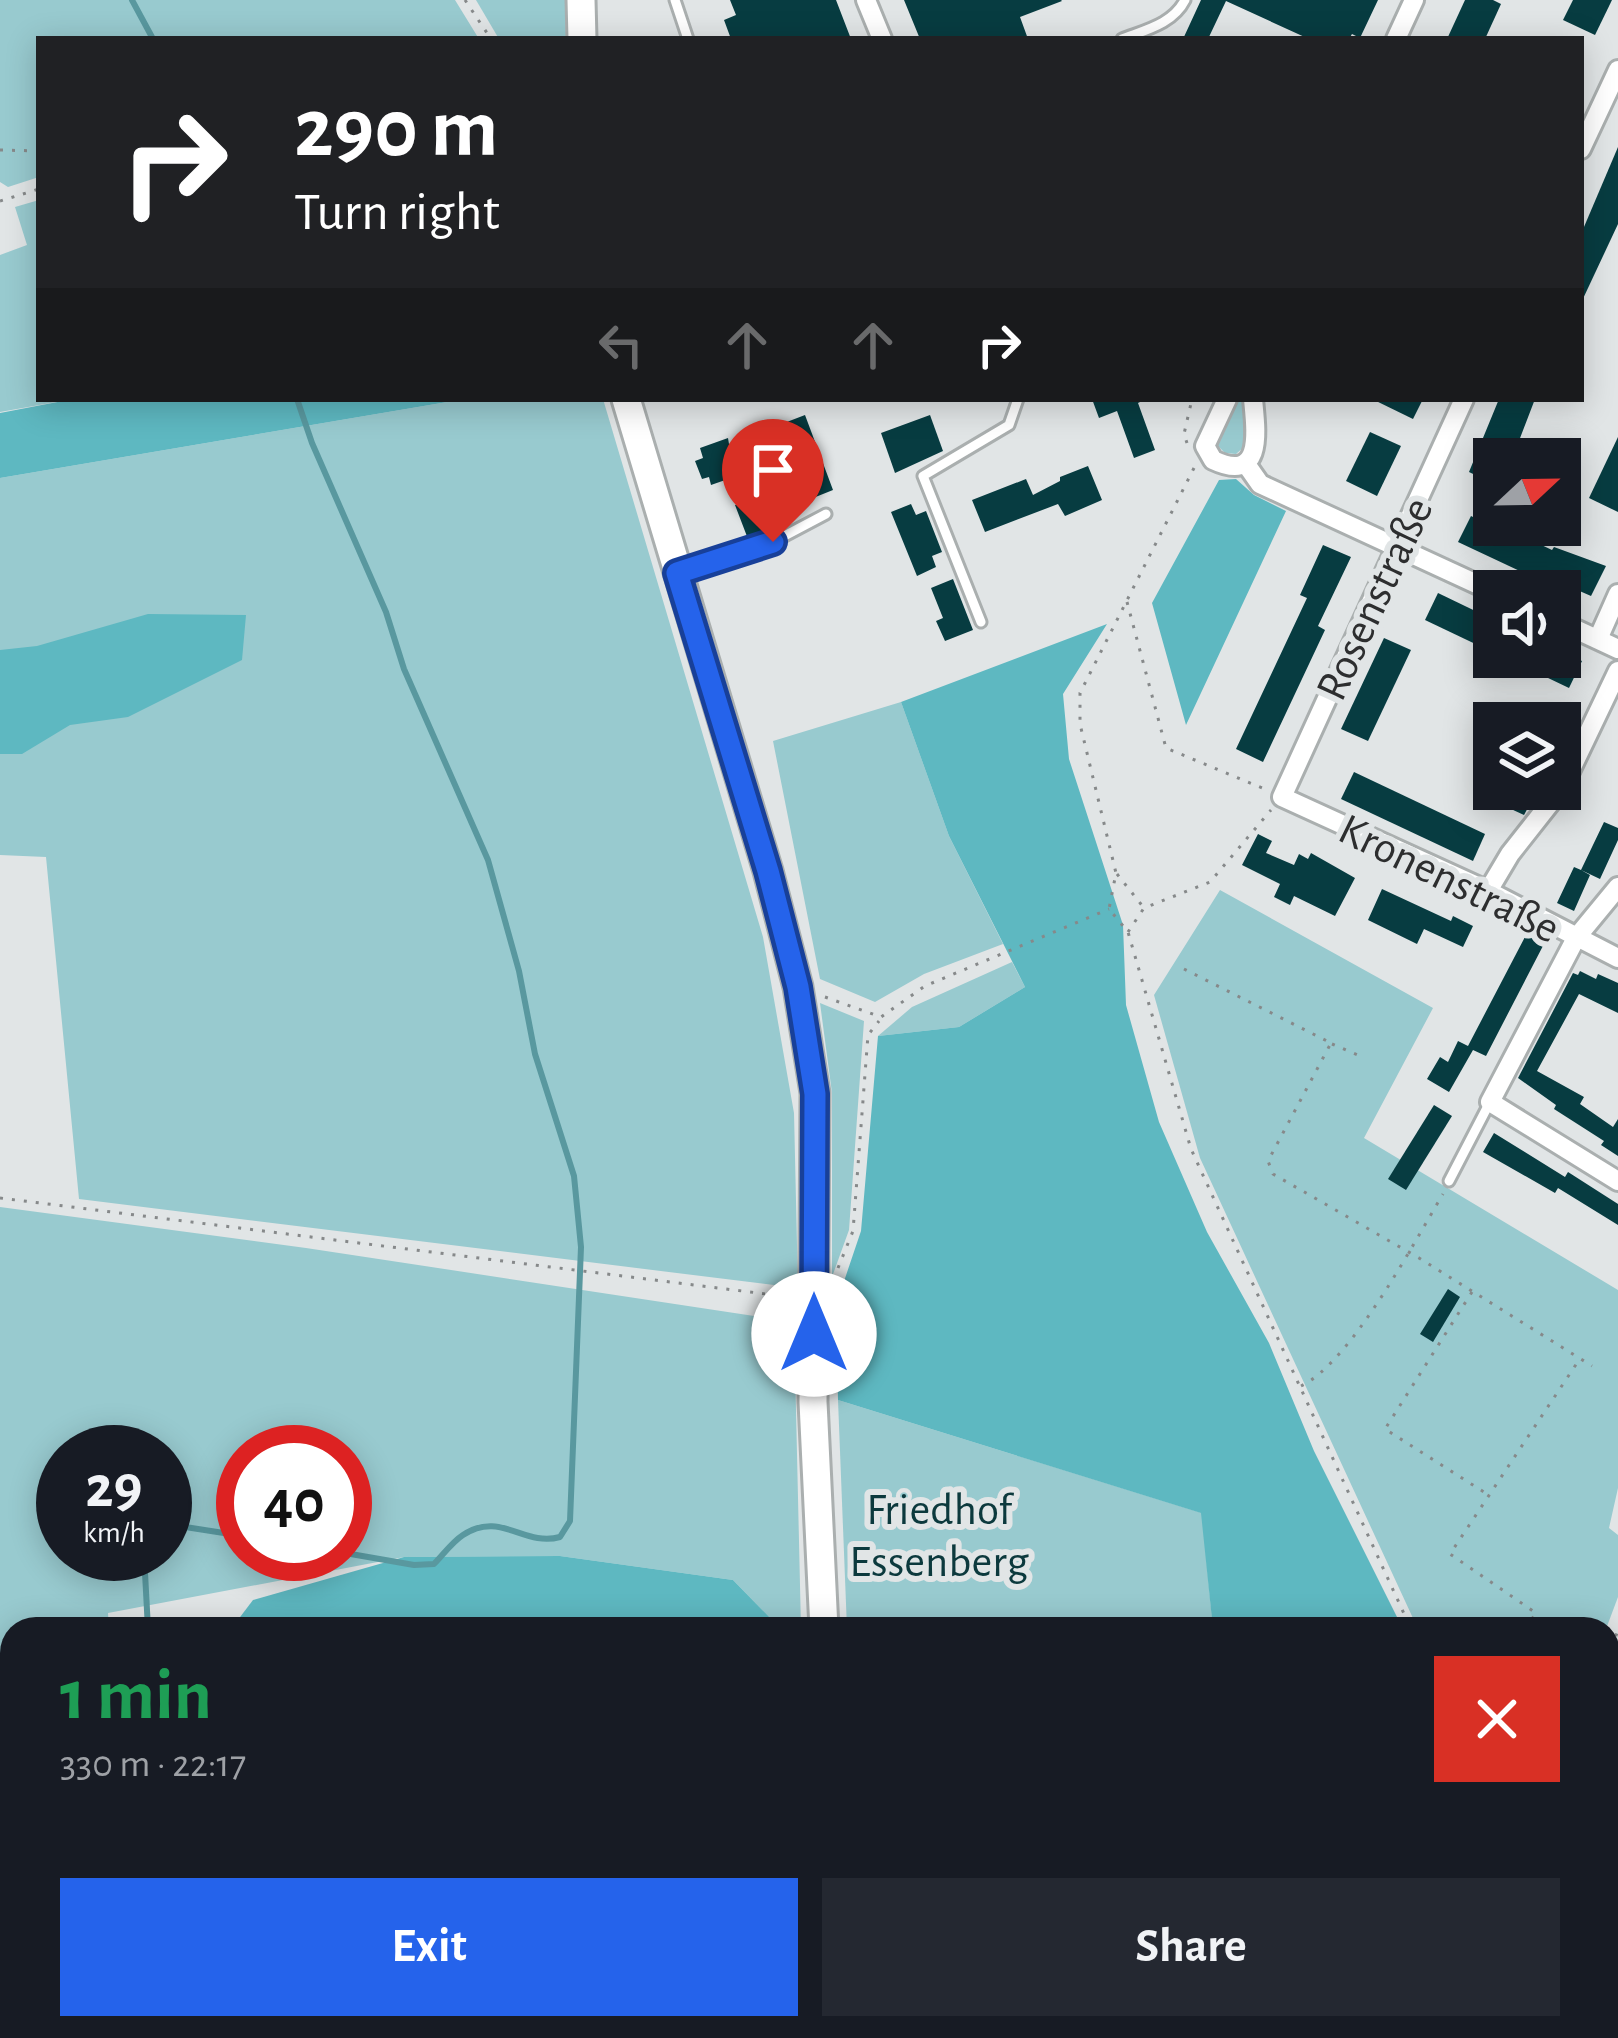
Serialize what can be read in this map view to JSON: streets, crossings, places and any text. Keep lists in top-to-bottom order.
{
  "streets": {
    "street": ["Rosenstraße", "Kronenstraße"]
  },
  "crossings": [
    ["Rosenstraße", "Kronenstraße"]
  ],
  "parks": ["Friedhof Essenberg"],
  "north": "right",
  "page": {
    "turn": ["290 m", "Turn right"],
    "speed": "29 km/h",
    "limit": "40",
    "heading": ["1 min", "330 m · 22:17"],
    "buttons": ["Exit", "Share"]
  }
}
